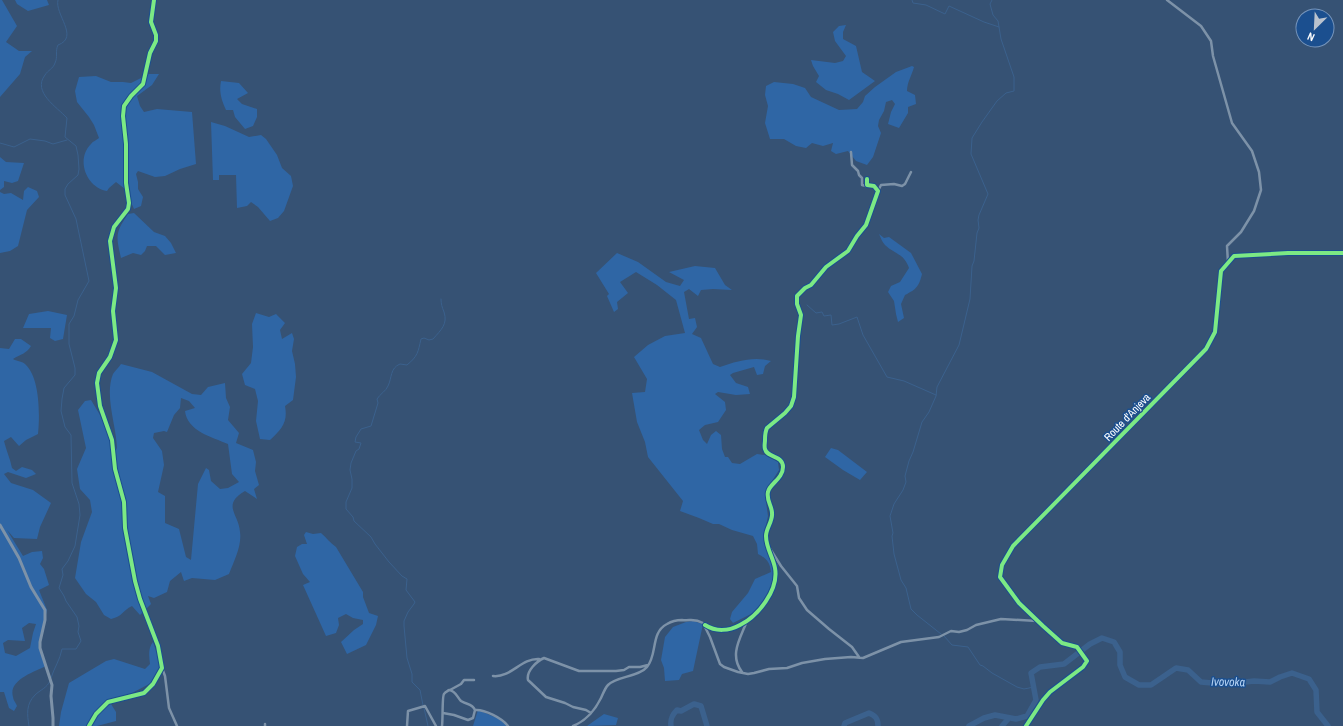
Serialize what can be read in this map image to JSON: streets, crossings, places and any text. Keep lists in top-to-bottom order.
{
  "streets": {
    "street": ["Route d'Anjeva"]
  },
  "water": ["Ivovoka"],
  "north": "bottom left"
}
